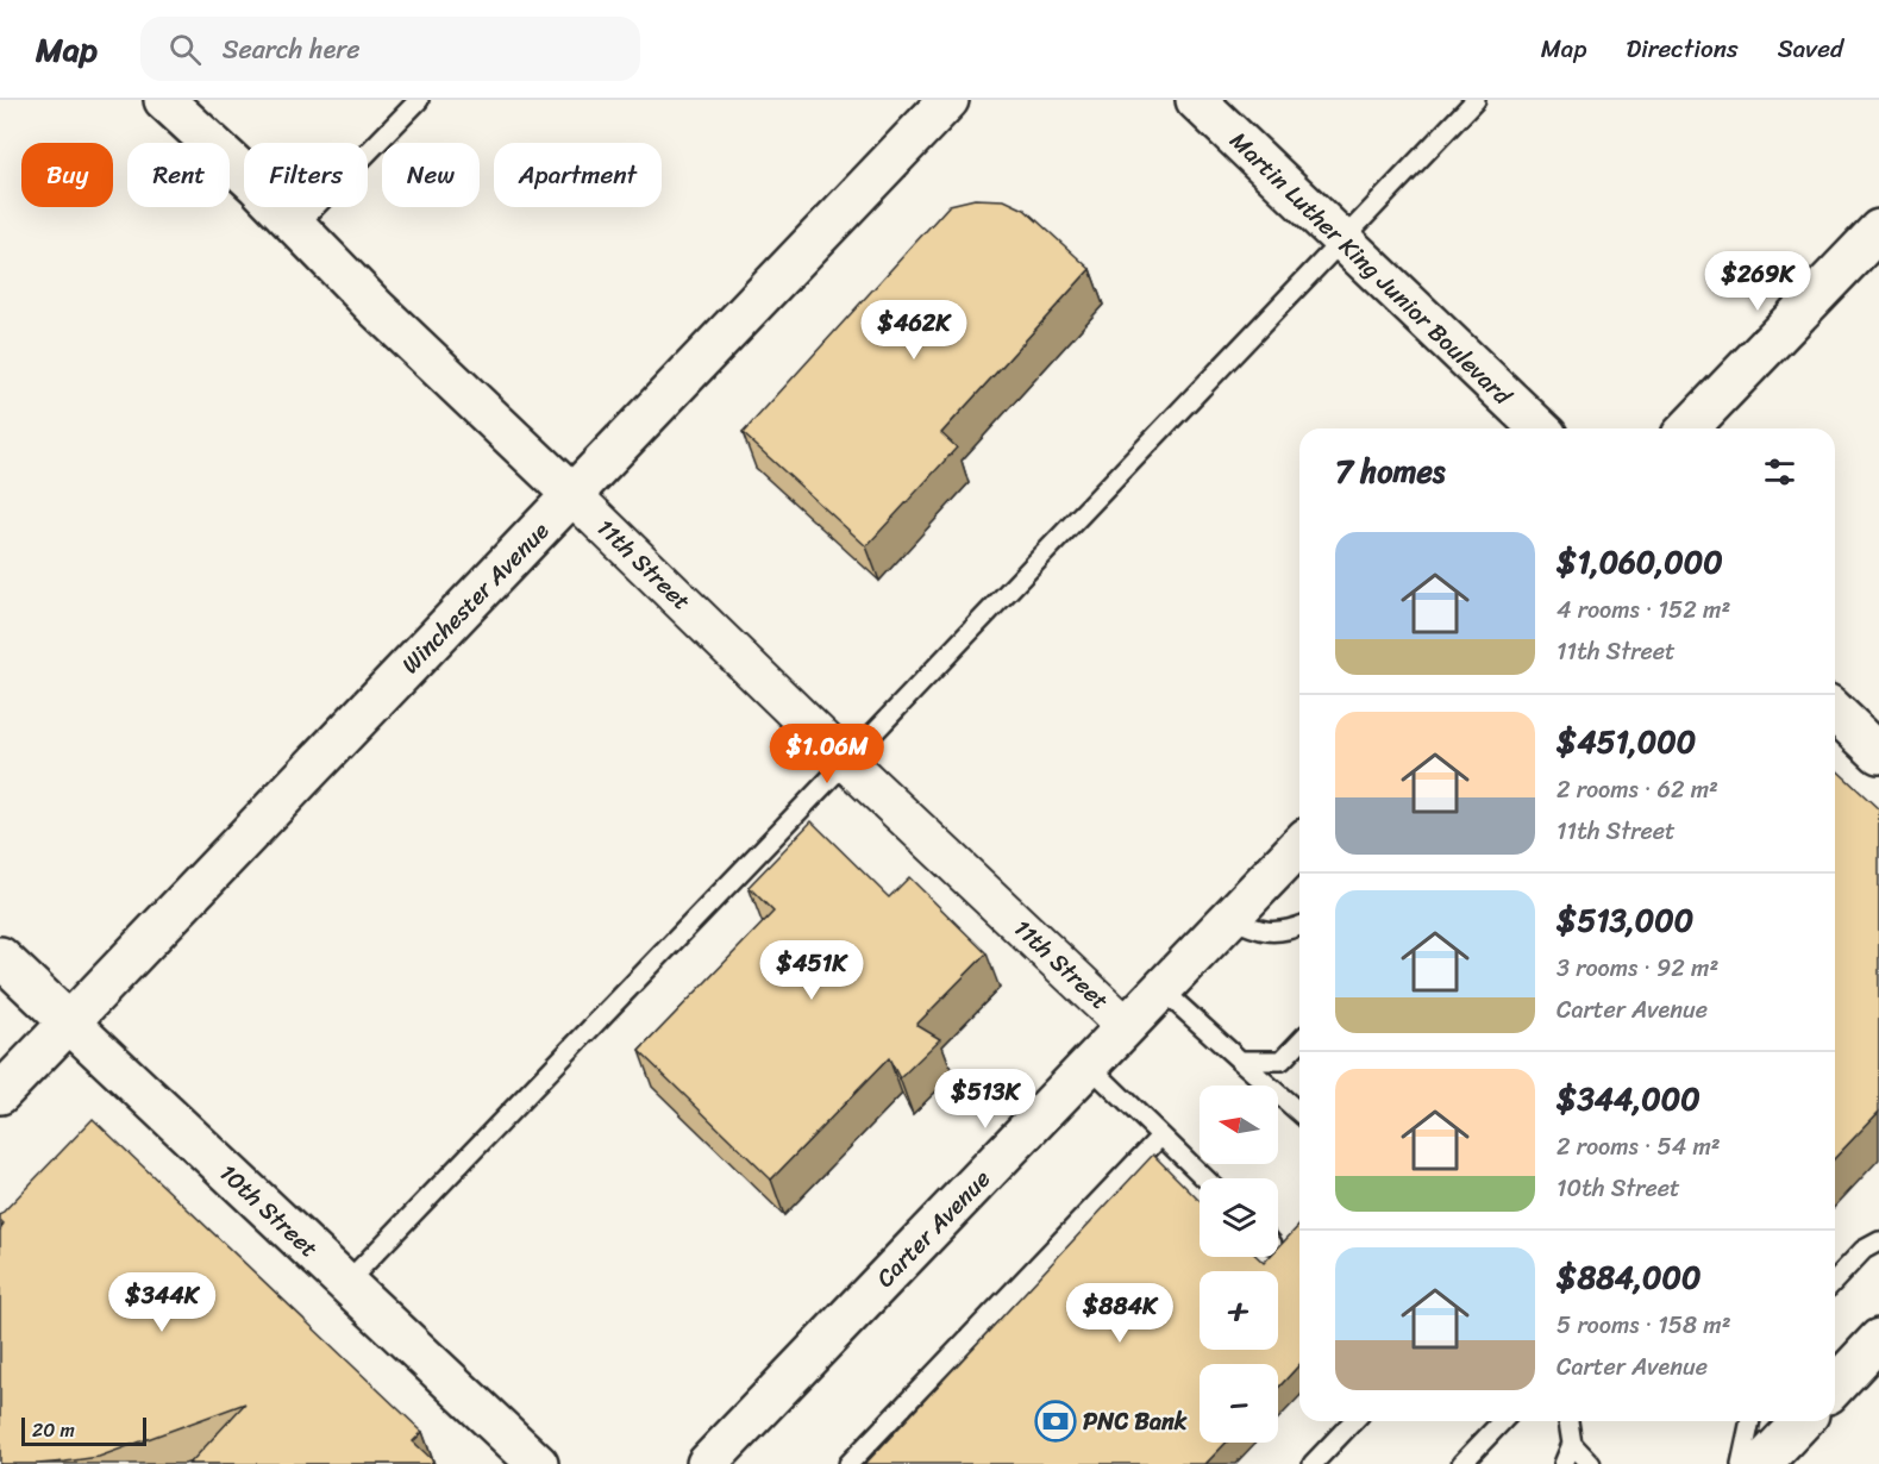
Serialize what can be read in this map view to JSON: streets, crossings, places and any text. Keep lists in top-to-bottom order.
{
  "streets": {
    "main road": [
      "Martin Luther King Junior Boulevard",
      "11th Street",
      "Winchester Avenue",
      "10th Street",
      "Carter Avenue"
    ]
  },
  "crossings": [
    ["11th Street", "Winchester Avenue"],
    ["11th Street", "Carter Avenue"],
    ["Winchester Avenue", "10th Street"]
  ],
  "places": {
    "bank": ["PNC Bank"]
  },
  "scale_bar": "20 m",
  "north": "left",
  "page": {
    "header": "Map",
    "search": "Search here",
    "nav": ["Map", "Directions", "Saved"],
    "chip": [
      "Buy",
      "Rent",
      "Filters",
      "New",
      "Apartment"
    ],
    "price": [
      "$269K",
      "$462K",
      "$1.06M",
      "$451K",
      "$513K",
      "$344K",
      "$884K"
    ],
    "heading": "7 homes",
    "list": [
      {
        "name": "$1,060,000",
        "note": "4 rooms · 152 m² · 11th Street"
      },
      {
        "name": "$451,000",
        "note": "2 rooms · 62 m² · 11th Street"
      },
      {
        "name": "$513,000",
        "note": "3 rooms · 92 m² · Carter Avenue"
      },
      {
        "name": "$344,000",
        "note": "2 rooms · 54 m² · 10th Street"
      },
      {
        "name": "$884,000",
        "note": "5 rooms · 158 m² · Carter Avenue"
      }
    ],
    "map_buttons": ["+", "−"],
    "scale": "20 m"
  }
}
